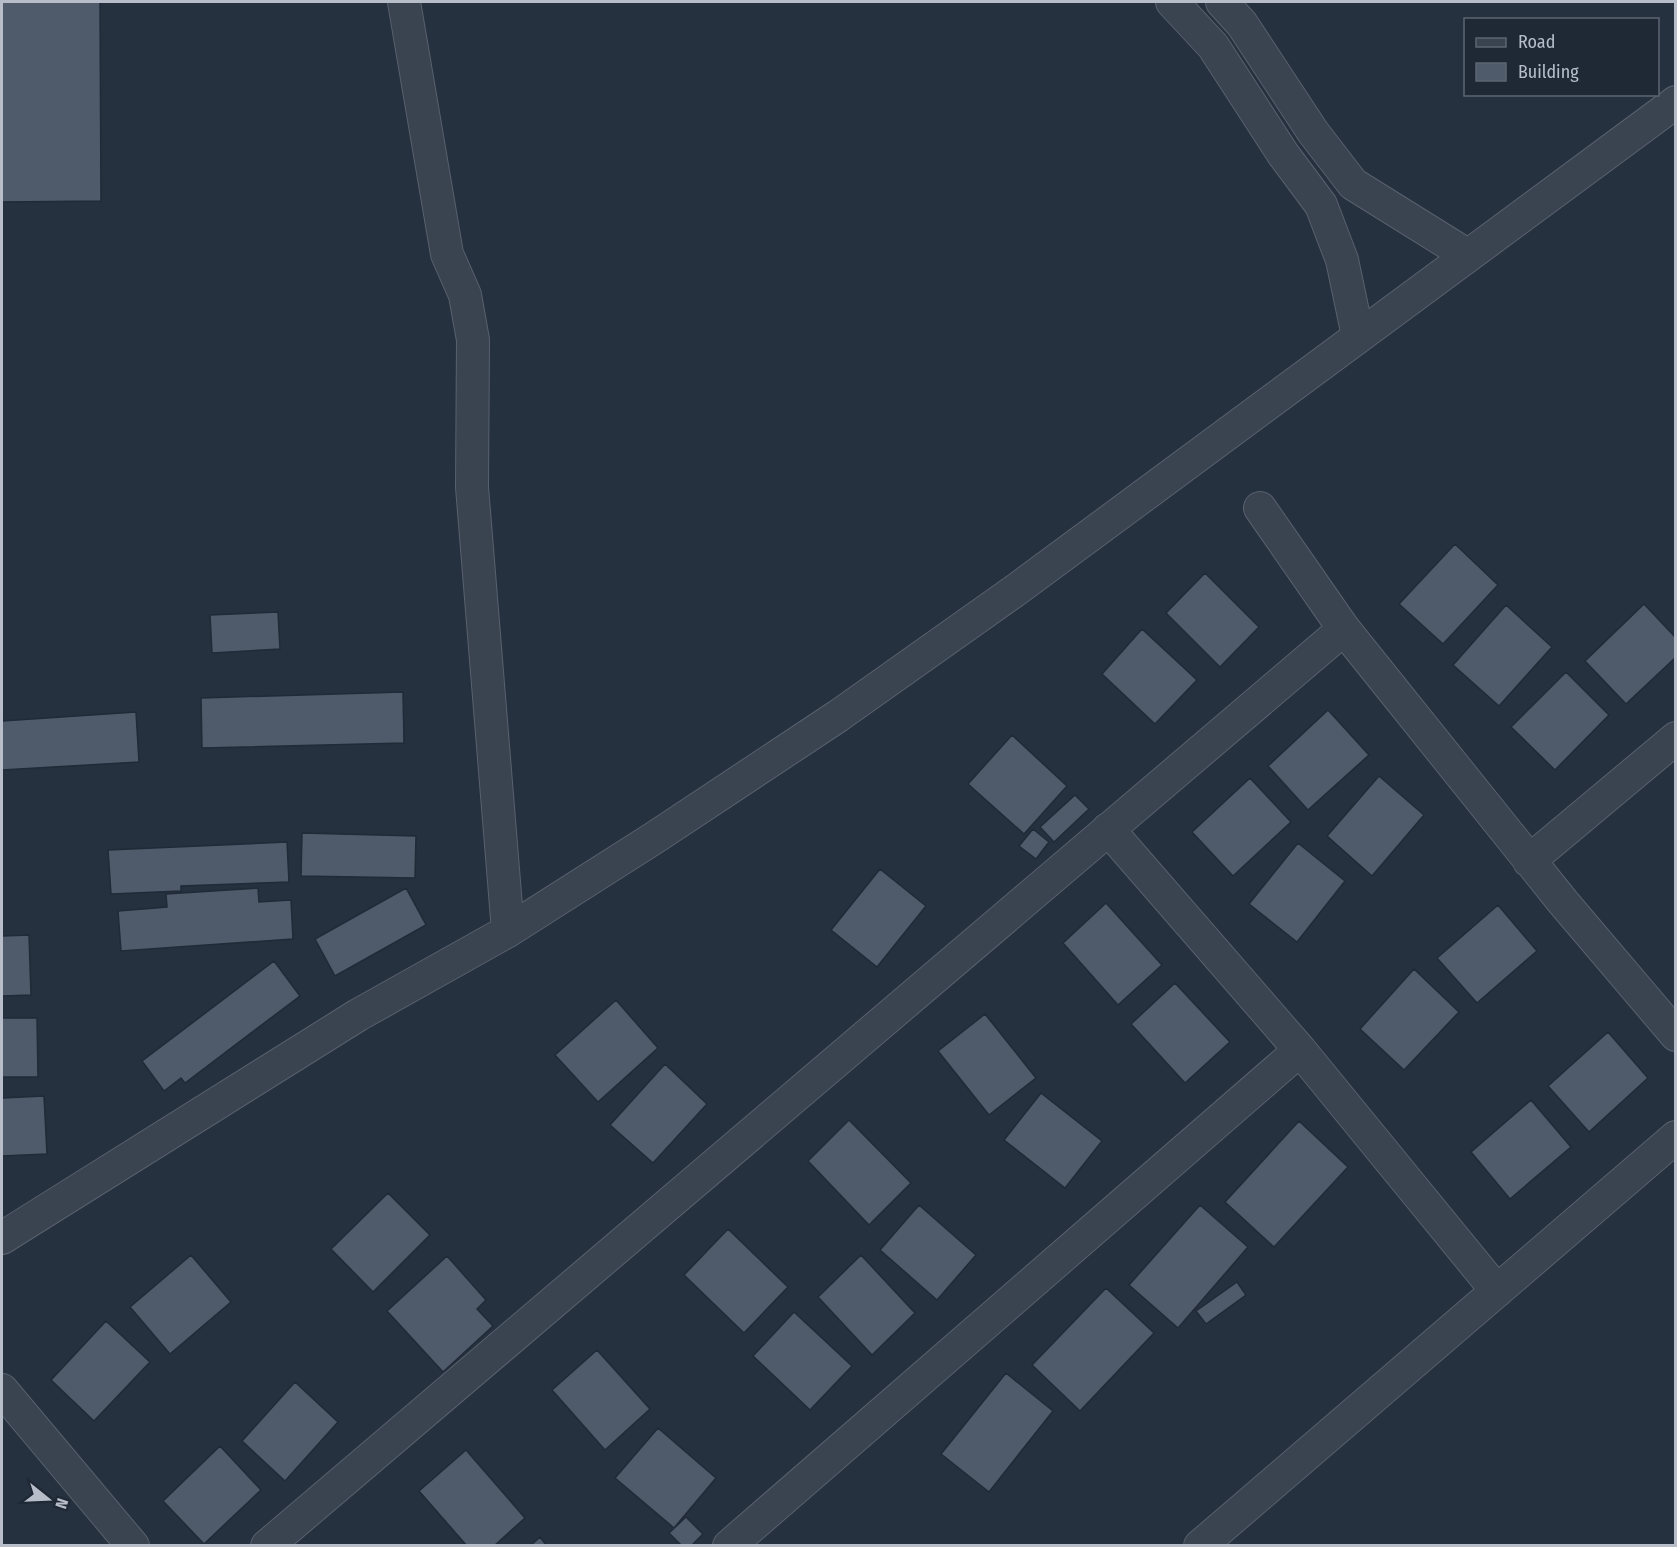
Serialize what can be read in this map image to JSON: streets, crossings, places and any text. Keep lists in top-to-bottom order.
{
  "legend": ["Road", "Building"],
  "north": "right"
}
